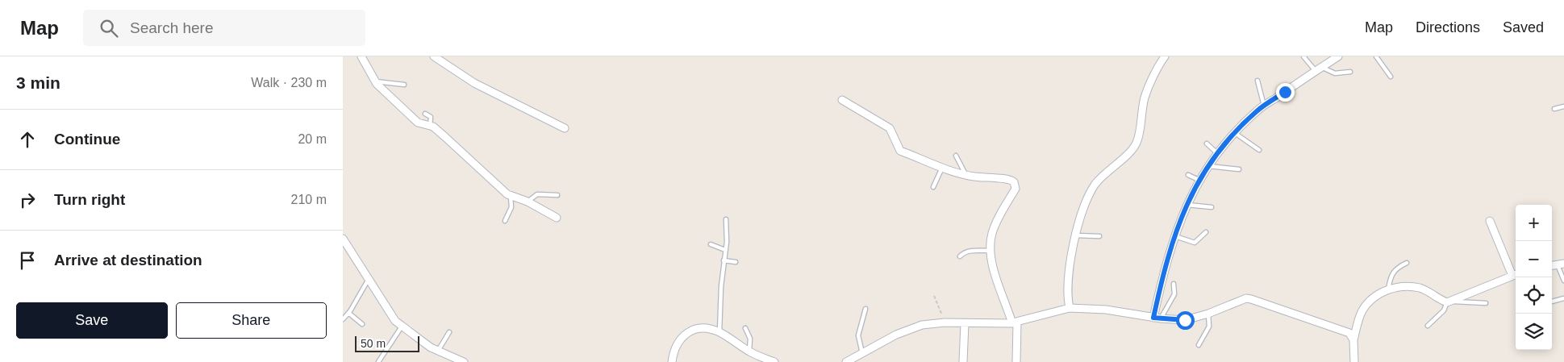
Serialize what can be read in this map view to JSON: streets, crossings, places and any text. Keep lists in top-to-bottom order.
{
  "scale_bar": "50 m",
  "page": {
    "header": "Map",
    "search": "Search here",
    "nav": ["Map", "Directions", "Saved"],
    "heading": ["3 min", "Walk · 230 m"],
    "list": [
      ["Continue", "20 m"],
      ["Turn right", "210 m"],
      "Arrive at destination"
    ],
    "map_buttons": ["+", "−"],
    "buttons": ["Save", "Share"],
    "scale": "50 m"
  }
}
